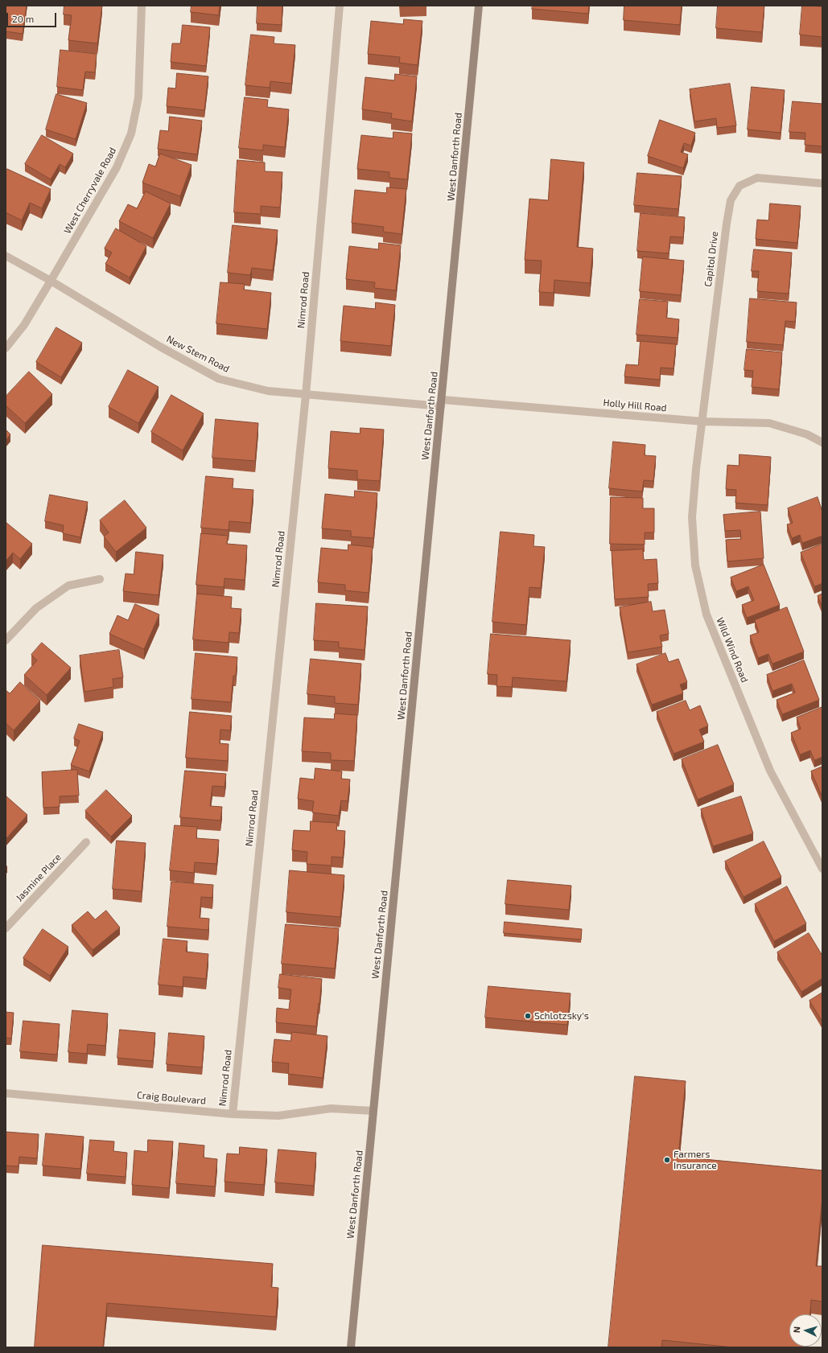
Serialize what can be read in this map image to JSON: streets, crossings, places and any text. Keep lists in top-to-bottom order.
{
  "streets": {
    "main road": ["West Danforth Road"],
    "street": [
      "West Cherryvale Road",
      "Capitol Drive",
      "Nimrod Road",
      "New Stem Road",
      "Holly Hill Road",
      "Wild Wind Road",
      "Jasmine Place",
      "Craig Boulevard"
    ]
  },
  "crossings": [
    ["West Danforth Road", "New Stem Road"],
    ["West Danforth Road", "Holly Hill Road"],
    ["West Danforth Road", "Craig Boulevard"],
    ["West Cherryvale Road", "New Stem Road"],
    ["Capitol Drive", "Holly Hill Road"],
    ["Capitol Drive", "Wild Wind Road"],
    ["Nimrod Road", "New Stem Road"],
    ["Nimrod Road", "Craig Boulevard"],
    ["New Stem Road", "Holly Hill Road"],
    ["Holly Hill Road", "Wild Wind Road"]
  ],
  "places": ["Schlotzsky's", "Farmers Insurance"],
  "scale_bar": "20 m",
  "north": "left"
}
